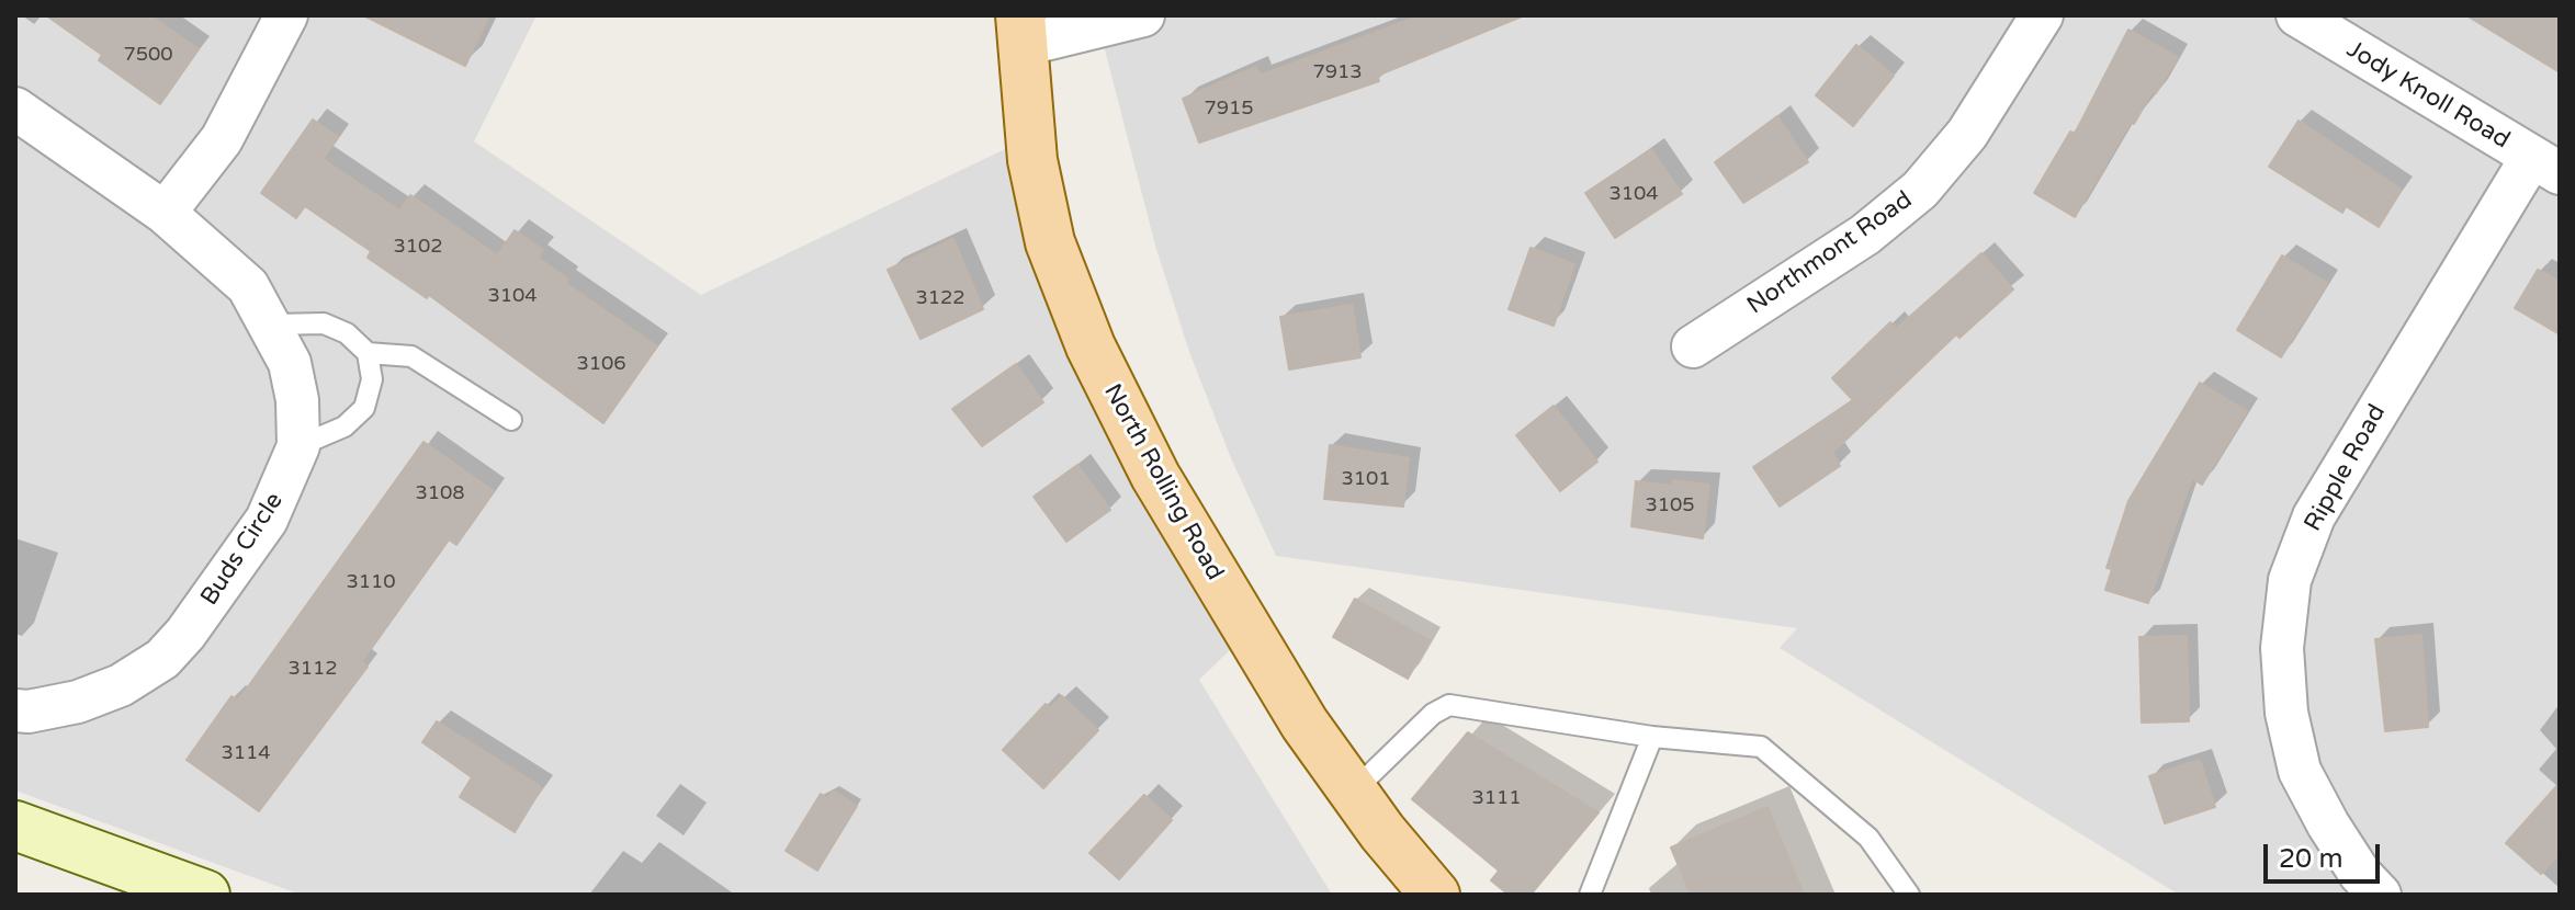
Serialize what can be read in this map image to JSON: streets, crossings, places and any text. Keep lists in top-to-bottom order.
{
  "streets": {
    "main road": ["North Rolling Road"],
    "street": [
      "Jody Knoll Road",
      "Northmont Road",
      "Ripple Road",
      "Buds Circle"
    ]
  },
  "crossings": [
    ["Jody Knoll Road", "Ripple Road"]
  ],
  "house_numbers": [
    "7500",
    "7913",
    "7915",
    "3104",
    "3102",
    "3104",
    "3122",
    "3106",
    "3101",
    "3108",
    "3105",
    "3110",
    "3112",
    "3114",
    "3111"
  ],
  "scale_bar": "20 m"
}
